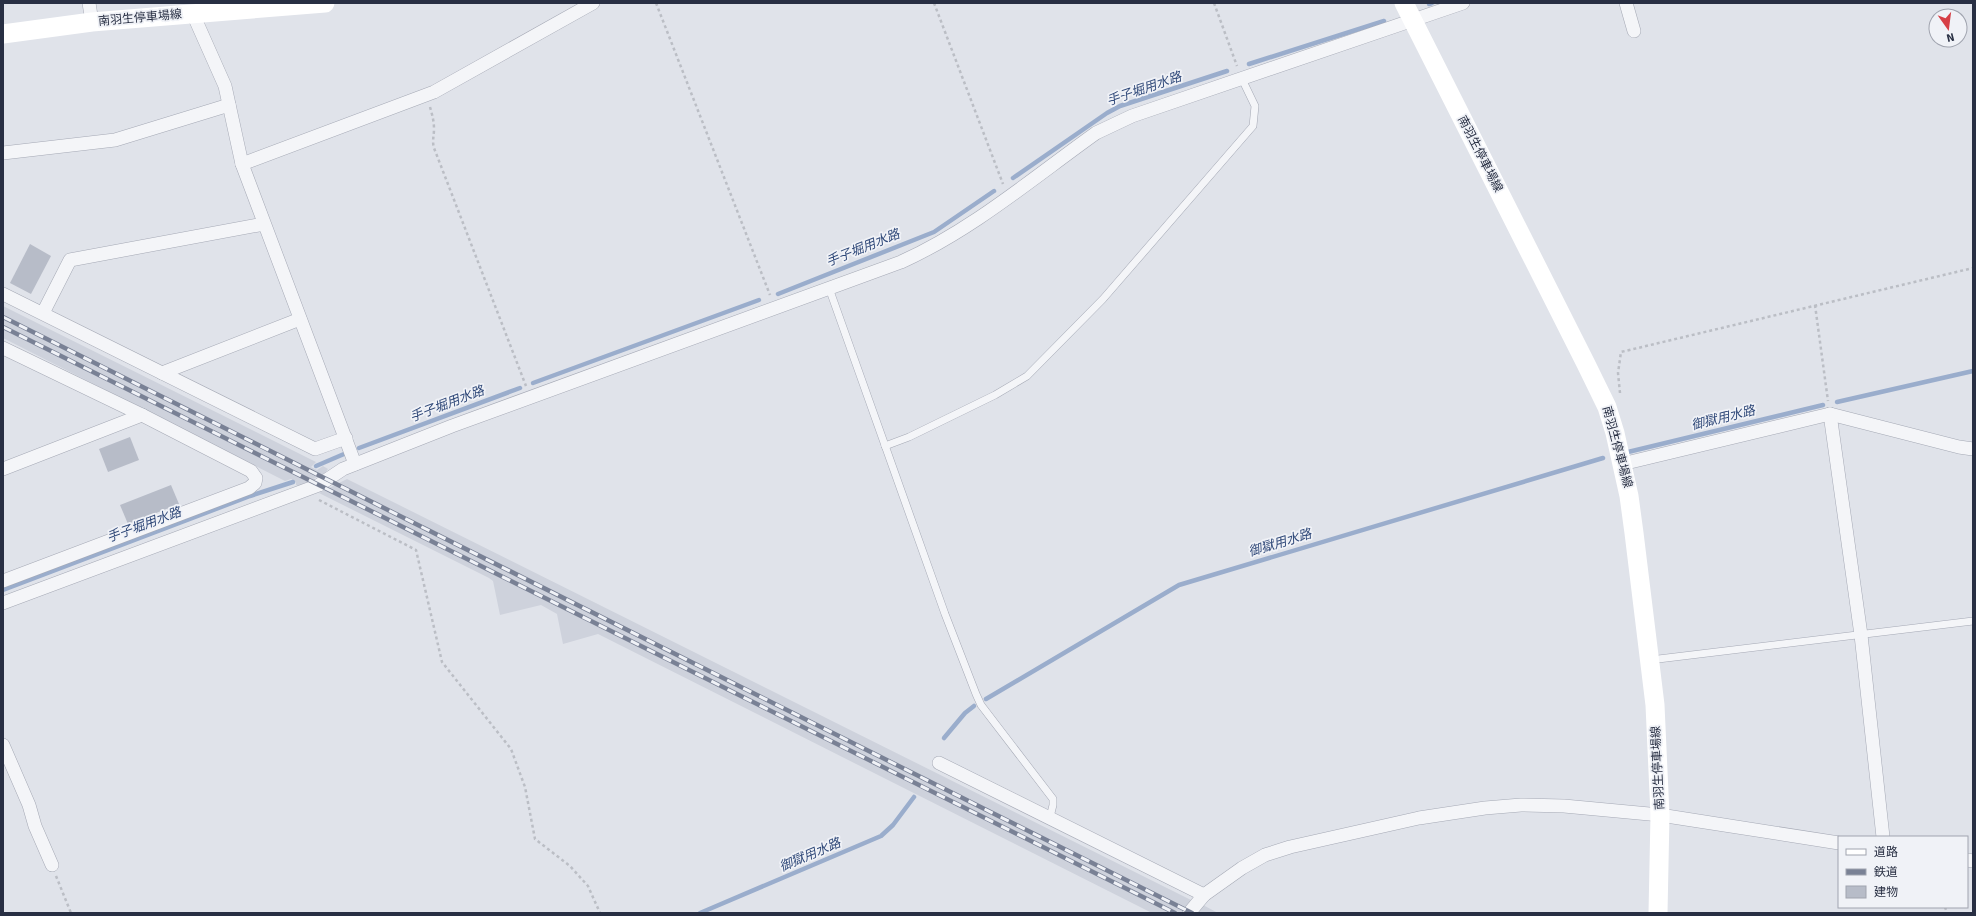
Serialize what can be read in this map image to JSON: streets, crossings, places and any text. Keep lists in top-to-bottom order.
{
  "streets": {
    "main road": ["南羽生停車場線"]
  },
  "water": ["手子堀用水路", "御獄用水路"],
  "legend": ["道路", "鉄道", "建物"],
  "north": "bottom"
}
